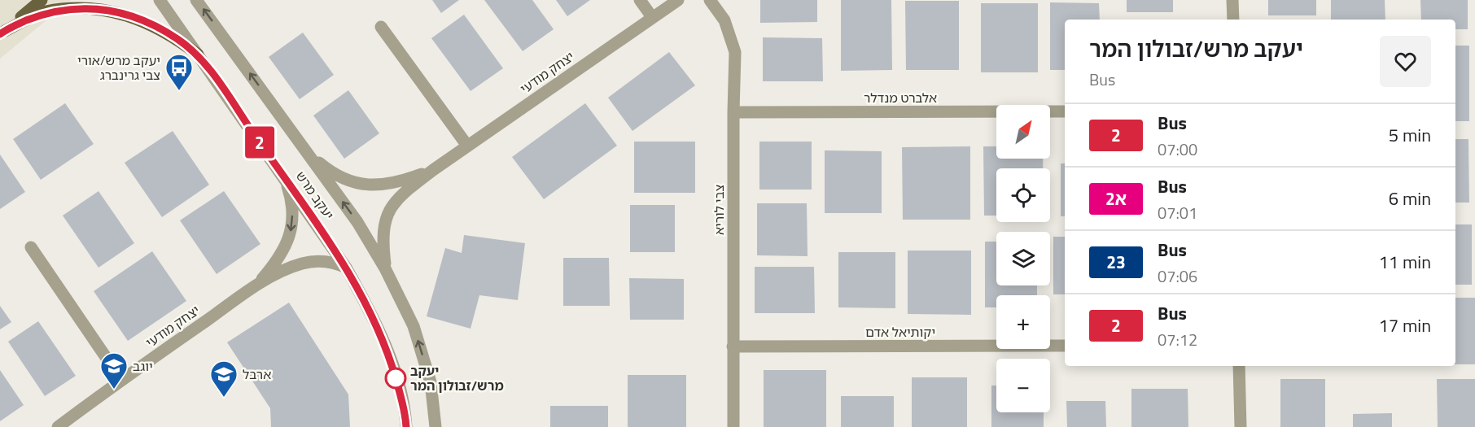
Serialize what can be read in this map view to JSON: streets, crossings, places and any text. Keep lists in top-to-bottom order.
{
  "streets": {
    "street": [
      "יצחק מודעי",
      "אלברט מנדלר",
      "יעקב מרש",
      "צבי לוריא",
      "יקותיאל אדם"
    ]
  },
  "crossings": [
    ["יצחק מודעי", "יעקב מרש"],
    ["אלברט מנדלר", "צבי לוריא"],
    ["צבי לוריא", "יקותיאל אדם"]
  ],
  "places": {
    "bus stop": ["יעקב מרש/אורי צבי גרינברג"],
    "other": ["יעקב מרש/זבולון המר"],
    "school or university": ["יוגב", "ארבל"]
  },
  "lines": ["bus line 2"],
  "north": "top right",
  "page": {
    "on_map": "2",
    "heading": ["יעקב מרש/זבולון המר", "Bus"],
    "list": [
      {
        "mark": "2",
        "name": "Bus",
        "note": "07:00",
        "value": "5 min"
      },
      {
        "mark": "2א",
        "name": "Bus",
        "note": "07:01",
        "value": "6 min"
      },
      {
        "mark": "23",
        "name": "Bus",
        "note": "07:06",
        "value": "11 min"
      },
      {
        "mark": "2",
        "name": "Bus",
        "note": "07:12",
        "value": "17 min"
      }
    ],
    "map_buttons": ["+", "−"]
  }
}
